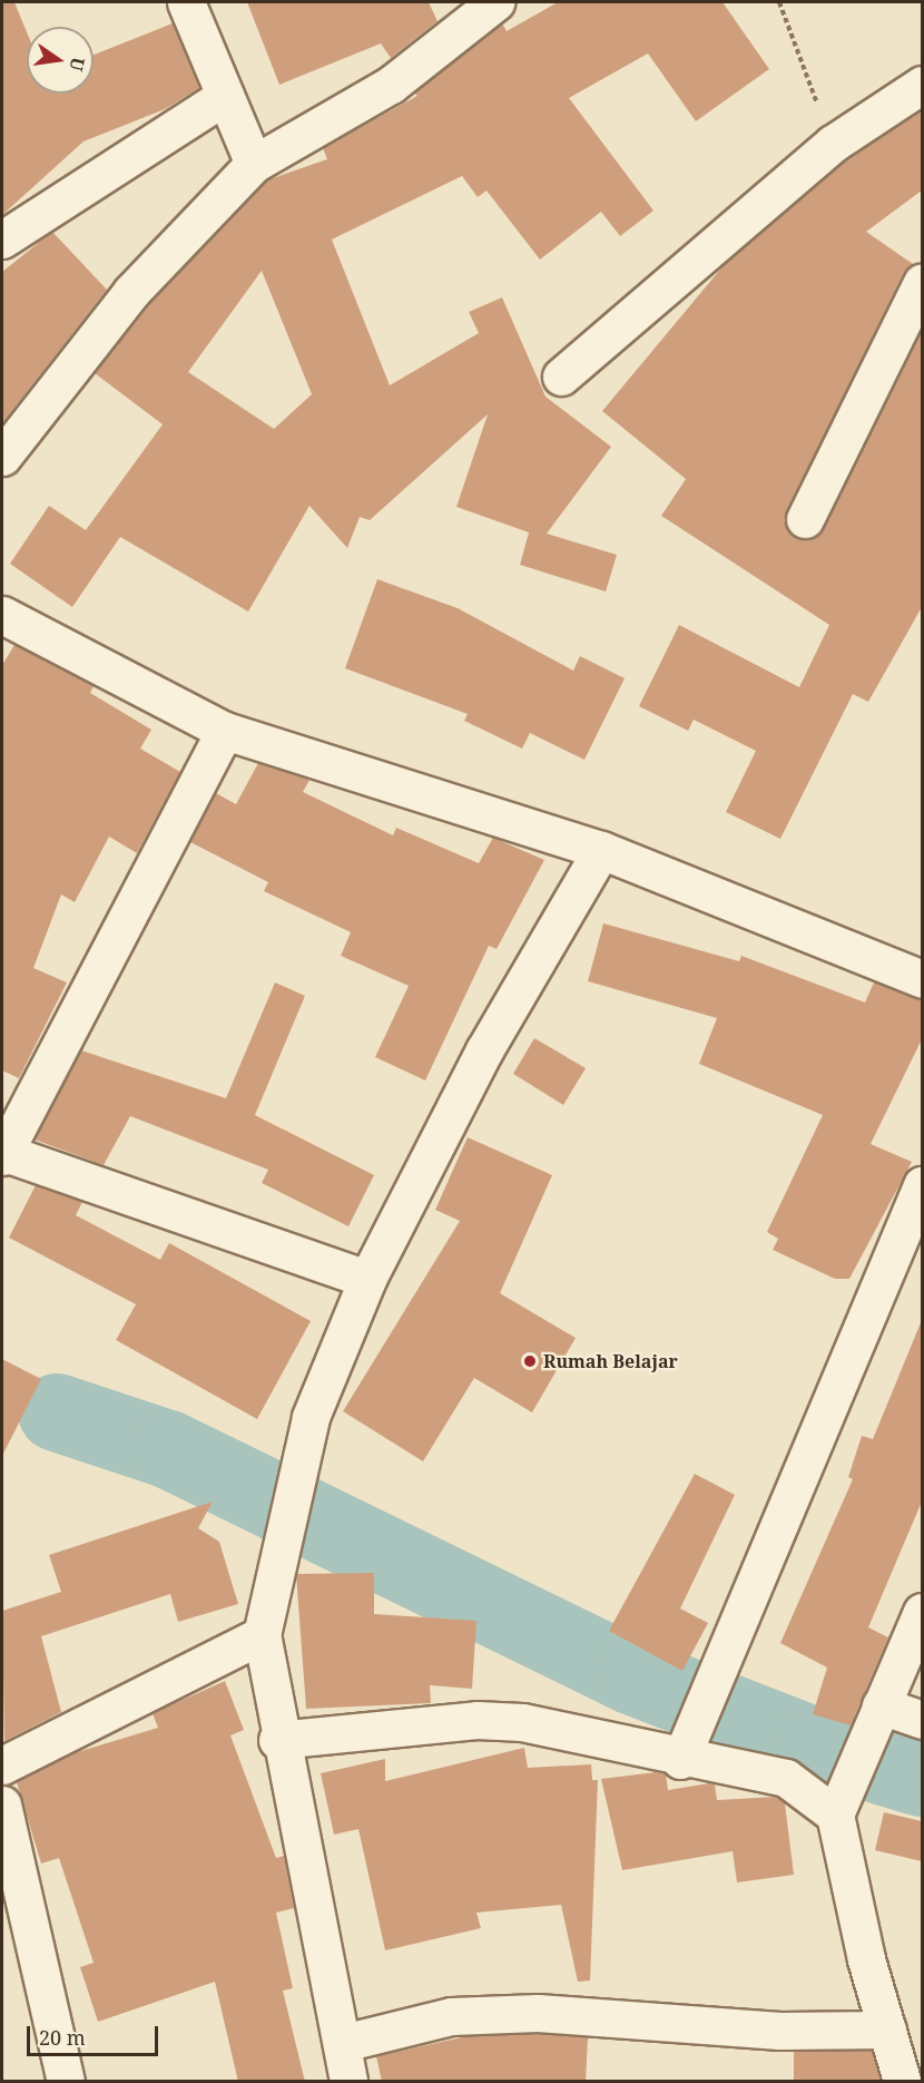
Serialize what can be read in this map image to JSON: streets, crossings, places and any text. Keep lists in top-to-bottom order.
{
  "places": ["Rumah Belajar"],
  "scale_bar": "20 m",
  "north": "right"
}
